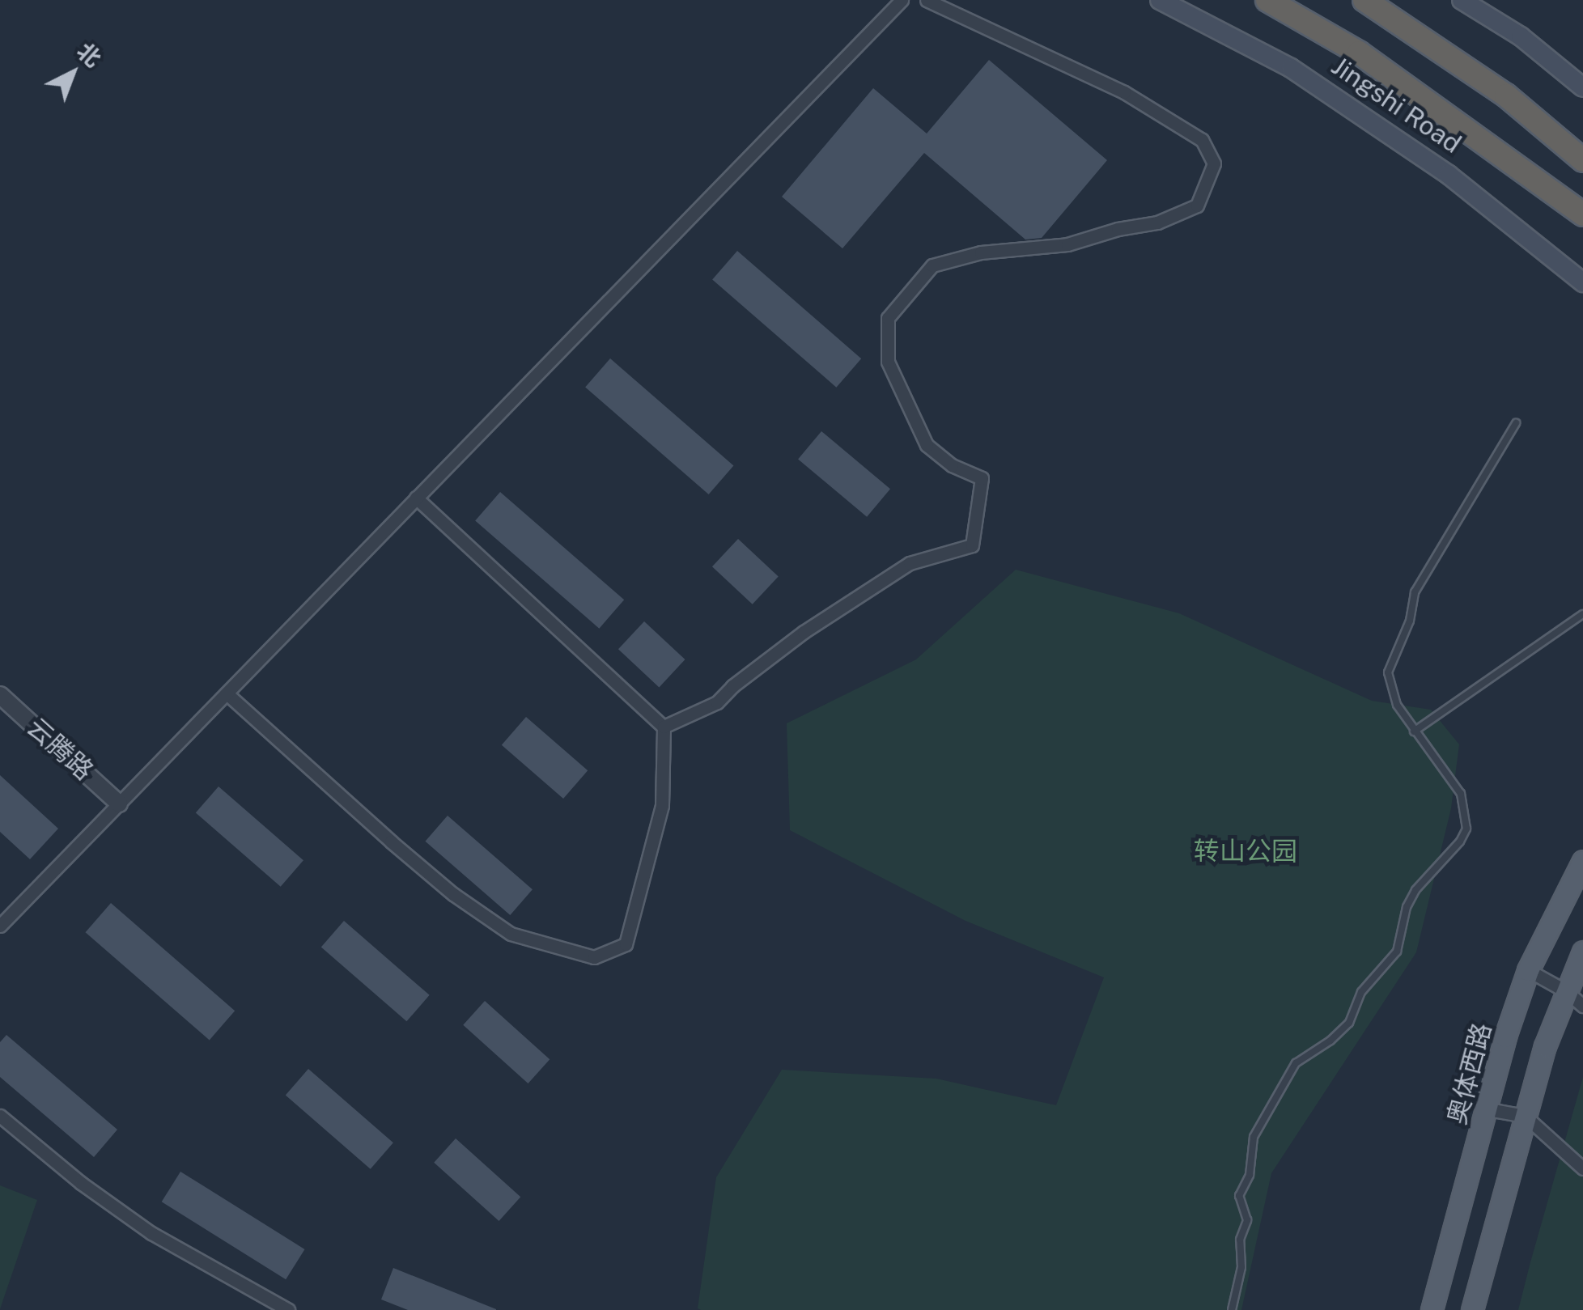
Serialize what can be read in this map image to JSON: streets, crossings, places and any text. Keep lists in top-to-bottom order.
{
  "streets": {
    "highway": ["Jingshi Road"],
    "main road": ["奥体西路"],
    "street": ["云腾路"]
  },
  "parks": ["转山公园"],
  "north": "top right"
}
